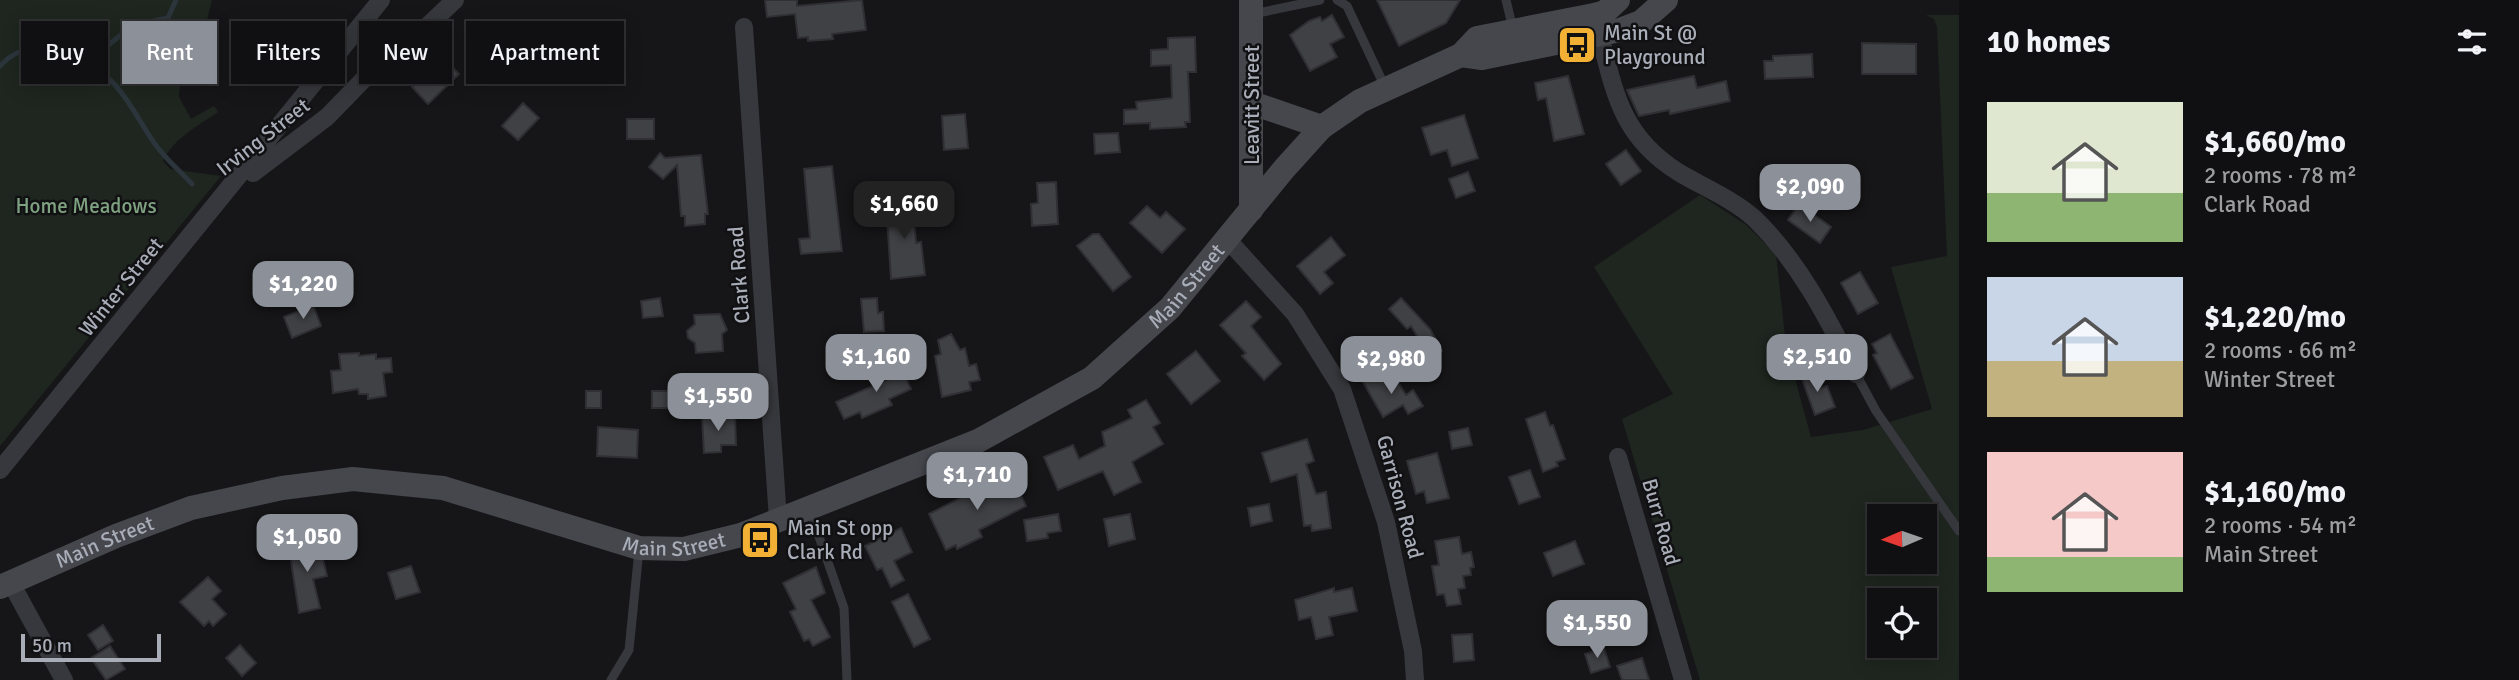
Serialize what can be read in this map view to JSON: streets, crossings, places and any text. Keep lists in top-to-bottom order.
{
  "streets": {
    "main road": ["Leavitt Street", "Main Street"],
    "street": [
      "Irving Street",
      "Clark Road",
      "Winter Street",
      "Garrison Road",
      "Burr Road"
    ]
  },
  "crossings": [
    ["Leavitt Street", "Main Street"],
    ["Irving Street", "Winter Street"],
    ["Clark Road", "Main Street"],
    ["Main Street", "Garrison Road"]
  ],
  "parks": ["Home Meadows"],
  "places": {
    "bus stop": ["Main St @ Playground", "Main St opp Clark Rd"]
  },
  "scale_bar": "50 m",
  "north": "left",
  "page": {
    "heading": "10 homes",
    "chip": [
      "Buy",
      "Rent",
      "Filters",
      "New",
      "Apartment"
    ],
    "list": [
      {
        "name": "$1,660/mo",
        "note": "2 rooms · 78 m² · Clark Road"
      },
      {
        "name": "$1,220/mo",
        "note": "2 rooms · 66 m² · Winter Street"
      },
      {
        "name": "$1,160/mo",
        "note": "2 rooms · 54 m² · Main Street"
      }
    ],
    "price": [
      "$2,090",
      "$1,660",
      "$1,220",
      "$1,160",
      "$2,510",
      "$2,980",
      "$1,550",
      "$1,710",
      "$1,050",
      "$1,550"
    ],
    "scale": "50 m"
  }
}
